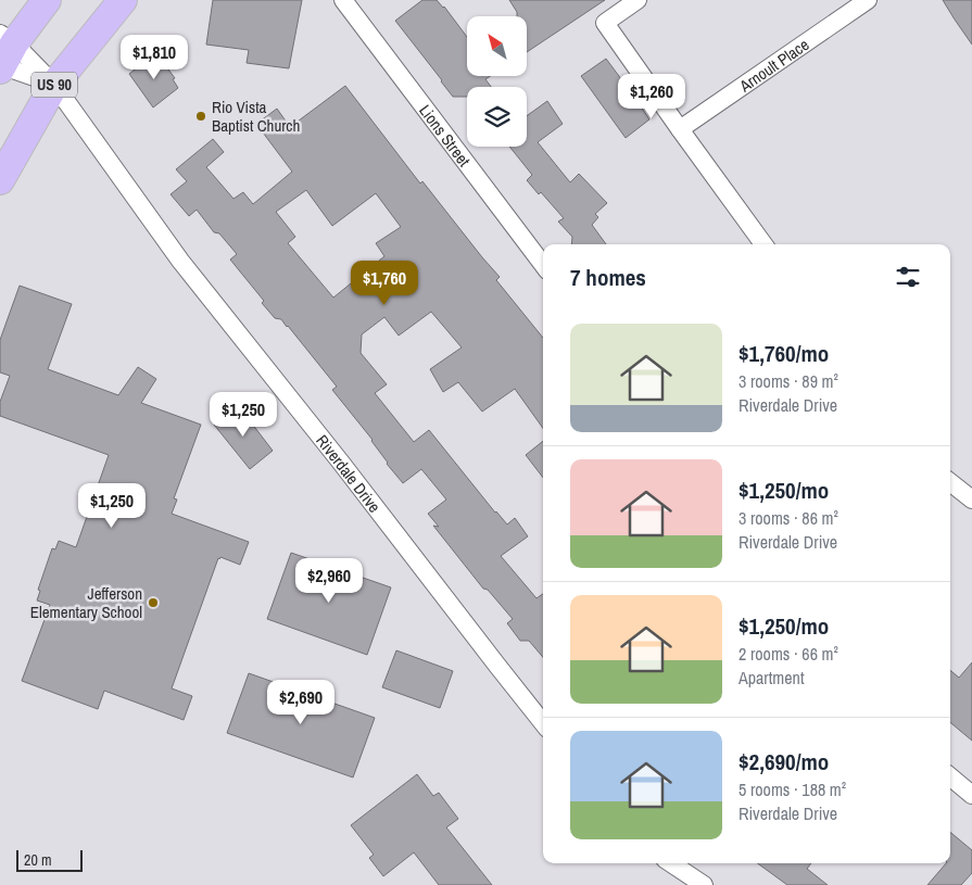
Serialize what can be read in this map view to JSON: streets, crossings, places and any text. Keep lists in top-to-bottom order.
{
  "streets": {
    "main road": ["US 90"],
    "street": ["Arnoult Place", "Lions Street", "Riverdale Drive"]
  },
  "crossings": [
    ["US 90", "Riverdale Drive"]
  ],
  "places": ["Rio Vista Baptist Church", "Jefferson Elementary School"],
  "scale_bar": "20 m",
  "north": "top left",
  "page": {
    "price": [
      "$1,810",
      "$1,260",
      "$1,760",
      "$1,250",
      "$1,250",
      "$2,960",
      "$2,690"
    ],
    "heading": "7 homes",
    "list": [
      {
        "name": "$1,760/mo",
        "note": "3 rooms · 89 m² · Riverdale Drive"
      },
      {
        "name": "$1,250/mo",
        "note": "3 rooms · 86 m² · Riverdale Drive"
      },
      {
        "name": "$1,250/mo",
        "note": "2 rooms · 66 m² · Apartment"
      },
      {
        "name": "$2,690/mo",
        "note": "5 rooms · 188 m² · Riverdale Drive"
      }
    ],
    "scale": "20 m"
  }
}
